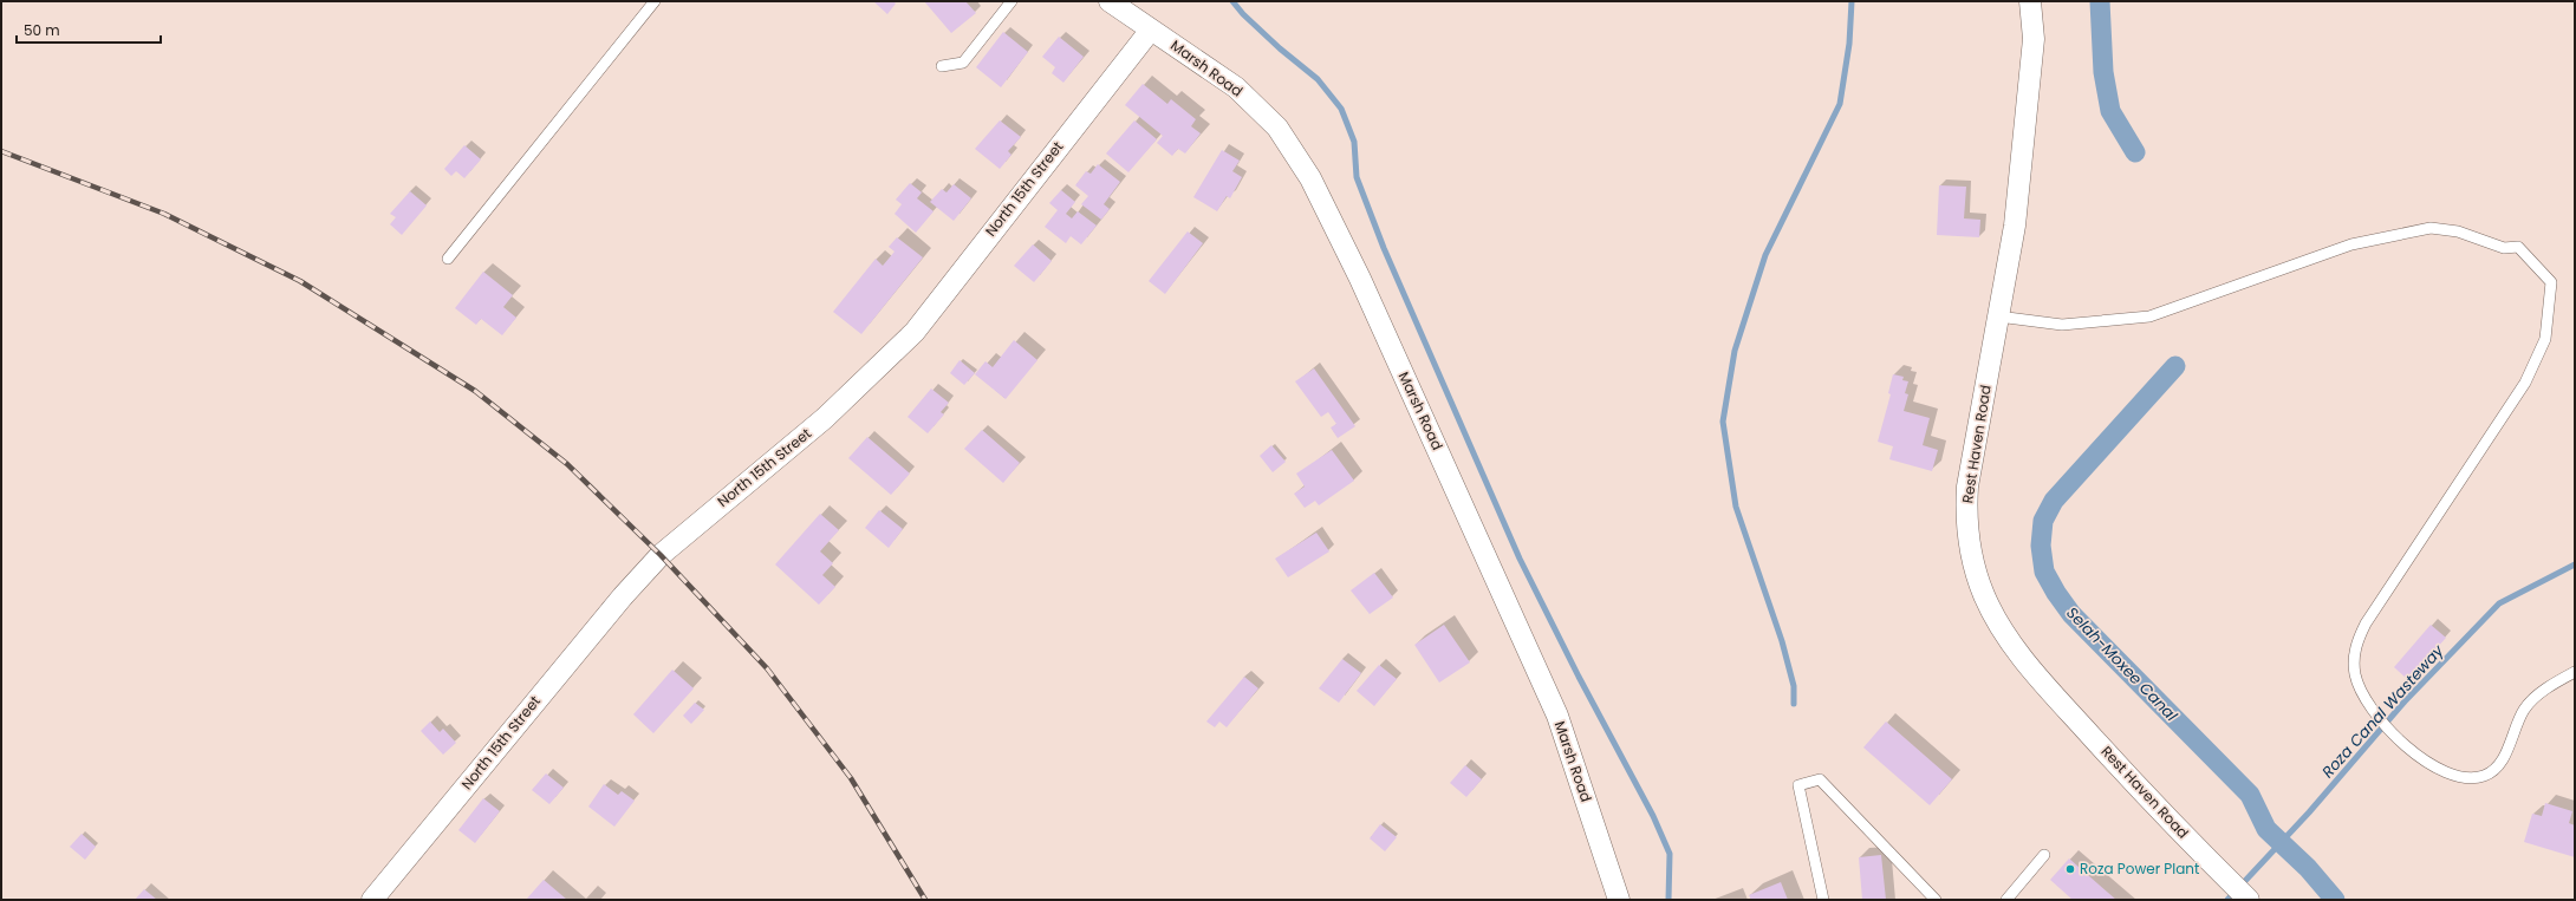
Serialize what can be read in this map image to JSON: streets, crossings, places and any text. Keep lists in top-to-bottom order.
{
  "streets": {
    "street": ["Marsh Road", "North 15th Street", "Rest Haven Road"]
  },
  "crossings": [
    ["Marsh Road", "North 15th Street"]
  ],
  "water": ["Selah-Moxee Canal", "Roza Canal Wasteway"],
  "places": ["Roza Power Plant"],
  "scale_bar": "50 m"
}
